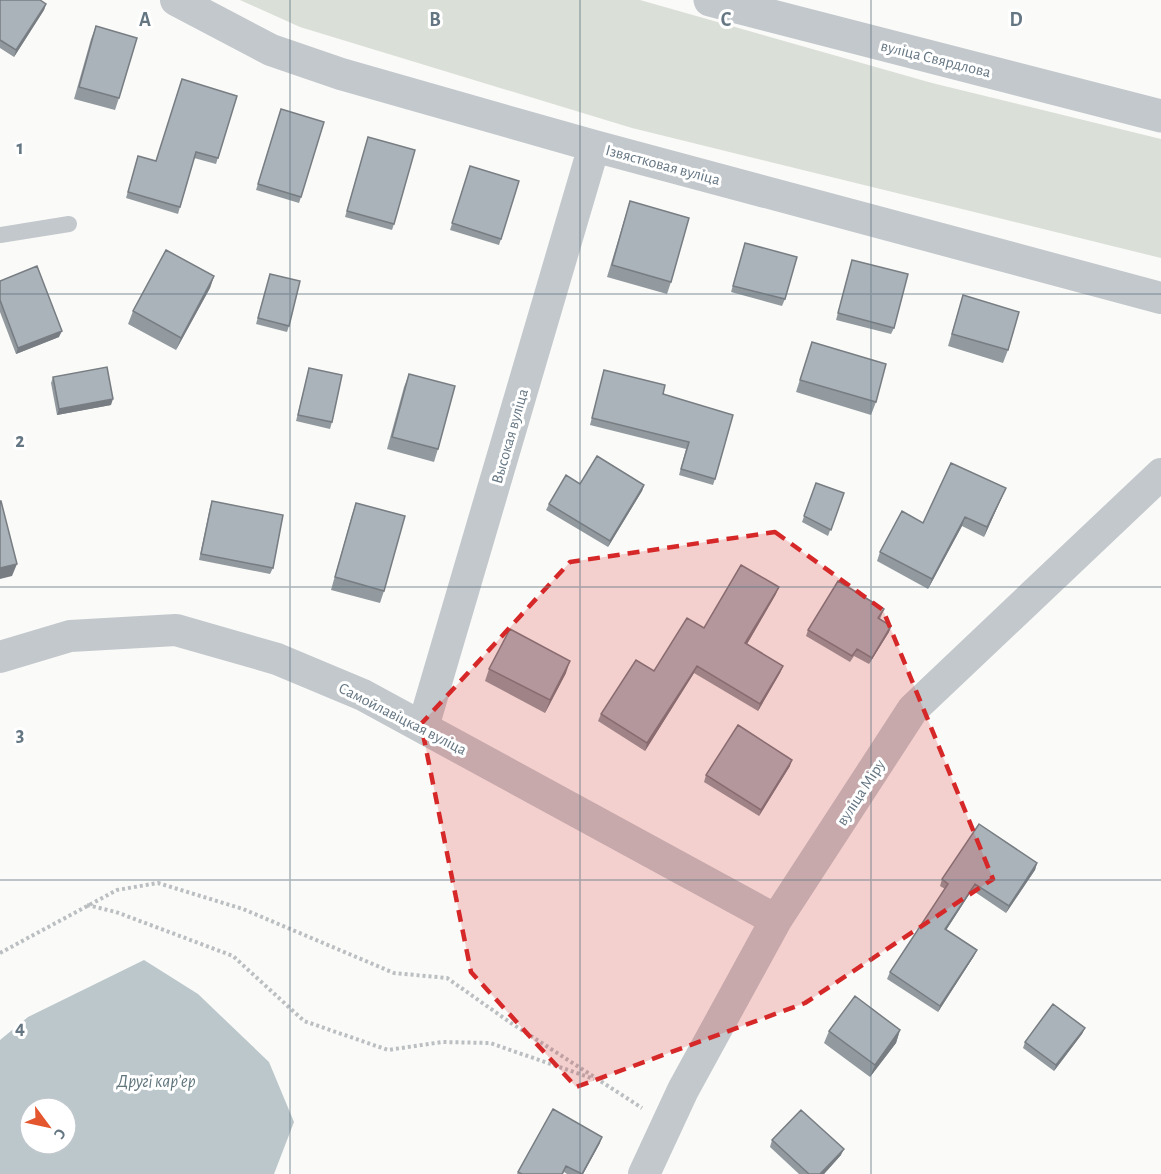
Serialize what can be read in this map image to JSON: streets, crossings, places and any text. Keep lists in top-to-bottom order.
{
  "streets": {
    "street": [
      "вуліца Свярдлова",
      "Ізвястковая вуліца",
      "Высокая вуліца",
      "Самойлавіцкая вуліца",
      "вуліца Міру"
    ]
  },
  "crossings": [
    ["Ізвястковая вуліца", "Высокая вуліца"],
    ["Высокая вуліца", "Самойлавіцкая вуліца"],
    ["Самойлавіцкая вуліца", "вуліца Міру"]
  ],
  "water": ["Другі карʼер"],
  "north": "bottom right",
  "grid": {
    "columns": [
      "A",
      "B",
      "C",
      "D"
    ],
    "rows": [
      "1",
      "2",
      "3",
      "4"
    ]
  }
}
